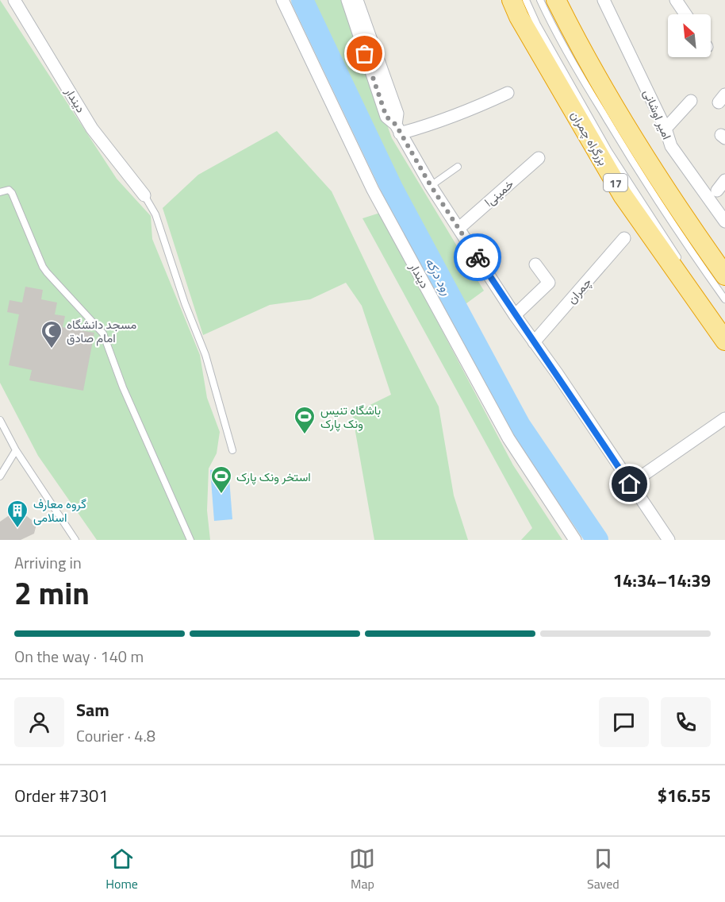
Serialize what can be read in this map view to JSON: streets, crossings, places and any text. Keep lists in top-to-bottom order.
{
  "streets": {
    "highway": ["بزرگراه چمران", "17"],
    "street": [
      "دیندار",
      "امیر اوشانی",
      "lخمینی",
      "چمران"
    ]
  },
  "water": ["رود درکه"],
  "places": {
    "mosque": ["مسجد دانشگاه امام صادق"],
    "sports": ["باشگاه تنیس ونک پارک", "استخر ونک پارک"],
    "building": ["گروه معارف اسلامی"]
  },
  "north": "top left",
  "page": {
    "heading": ["2 min", "Arriving in", "14:34–14:39"],
    "panel": [
      "Sam",
      "Courier · 4.8",
      "Order #7301",
      "$16.55"
    ],
    "bar": "On the way · 140 m",
    "tabs": ["Home", "Map", "Saved"]
  }
}
